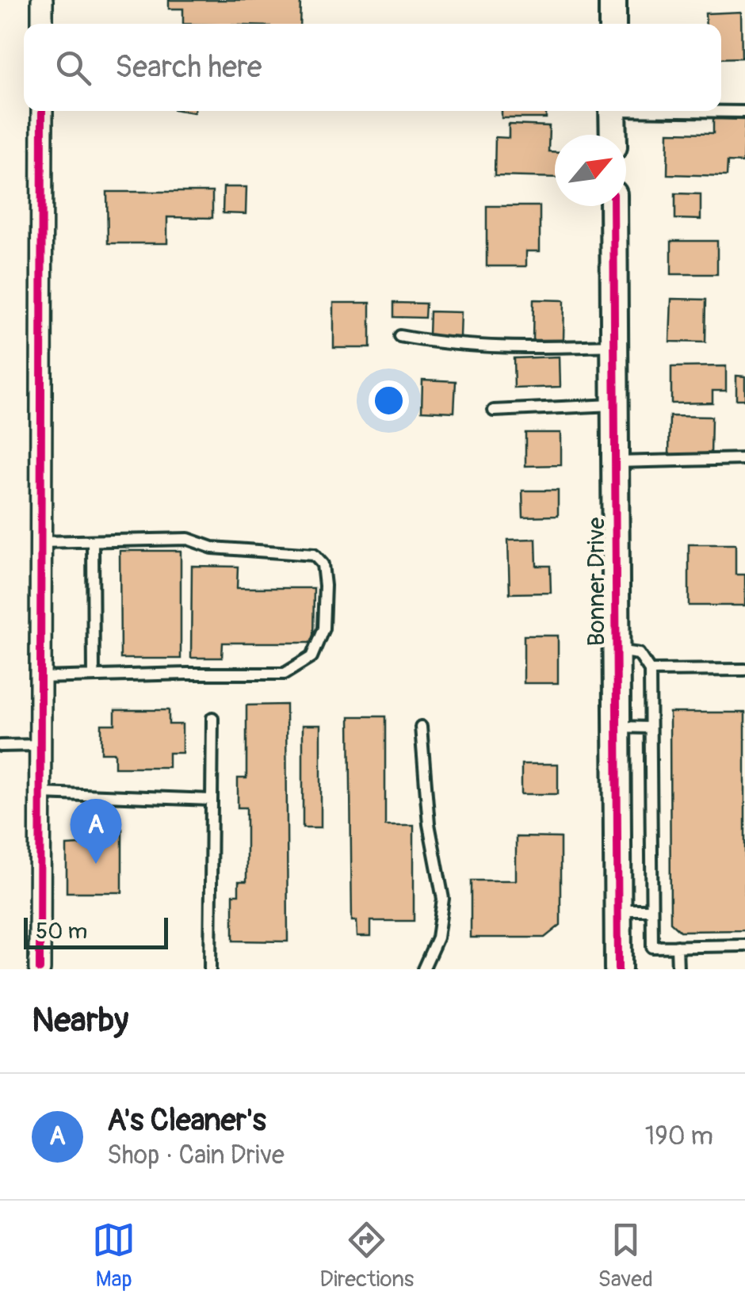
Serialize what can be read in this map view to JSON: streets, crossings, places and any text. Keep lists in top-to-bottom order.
{
  "streets": {
    "street": ["Bonner Drive"]
  },
  "scale_bar": "50 m",
  "north": "top right",
  "page": {
    "search": "Search here",
    "pins": "A",
    "scale": "50 m",
    "heading": "Nearby",
    "list": [
      {
        "mark": "A",
        "name": "A's Cleaner's",
        "note": "Shop · Cain Drive",
        "value": "190 m"
      }
    ],
    "nav": ["Map", "Directions", "Saved"]
  }
}
